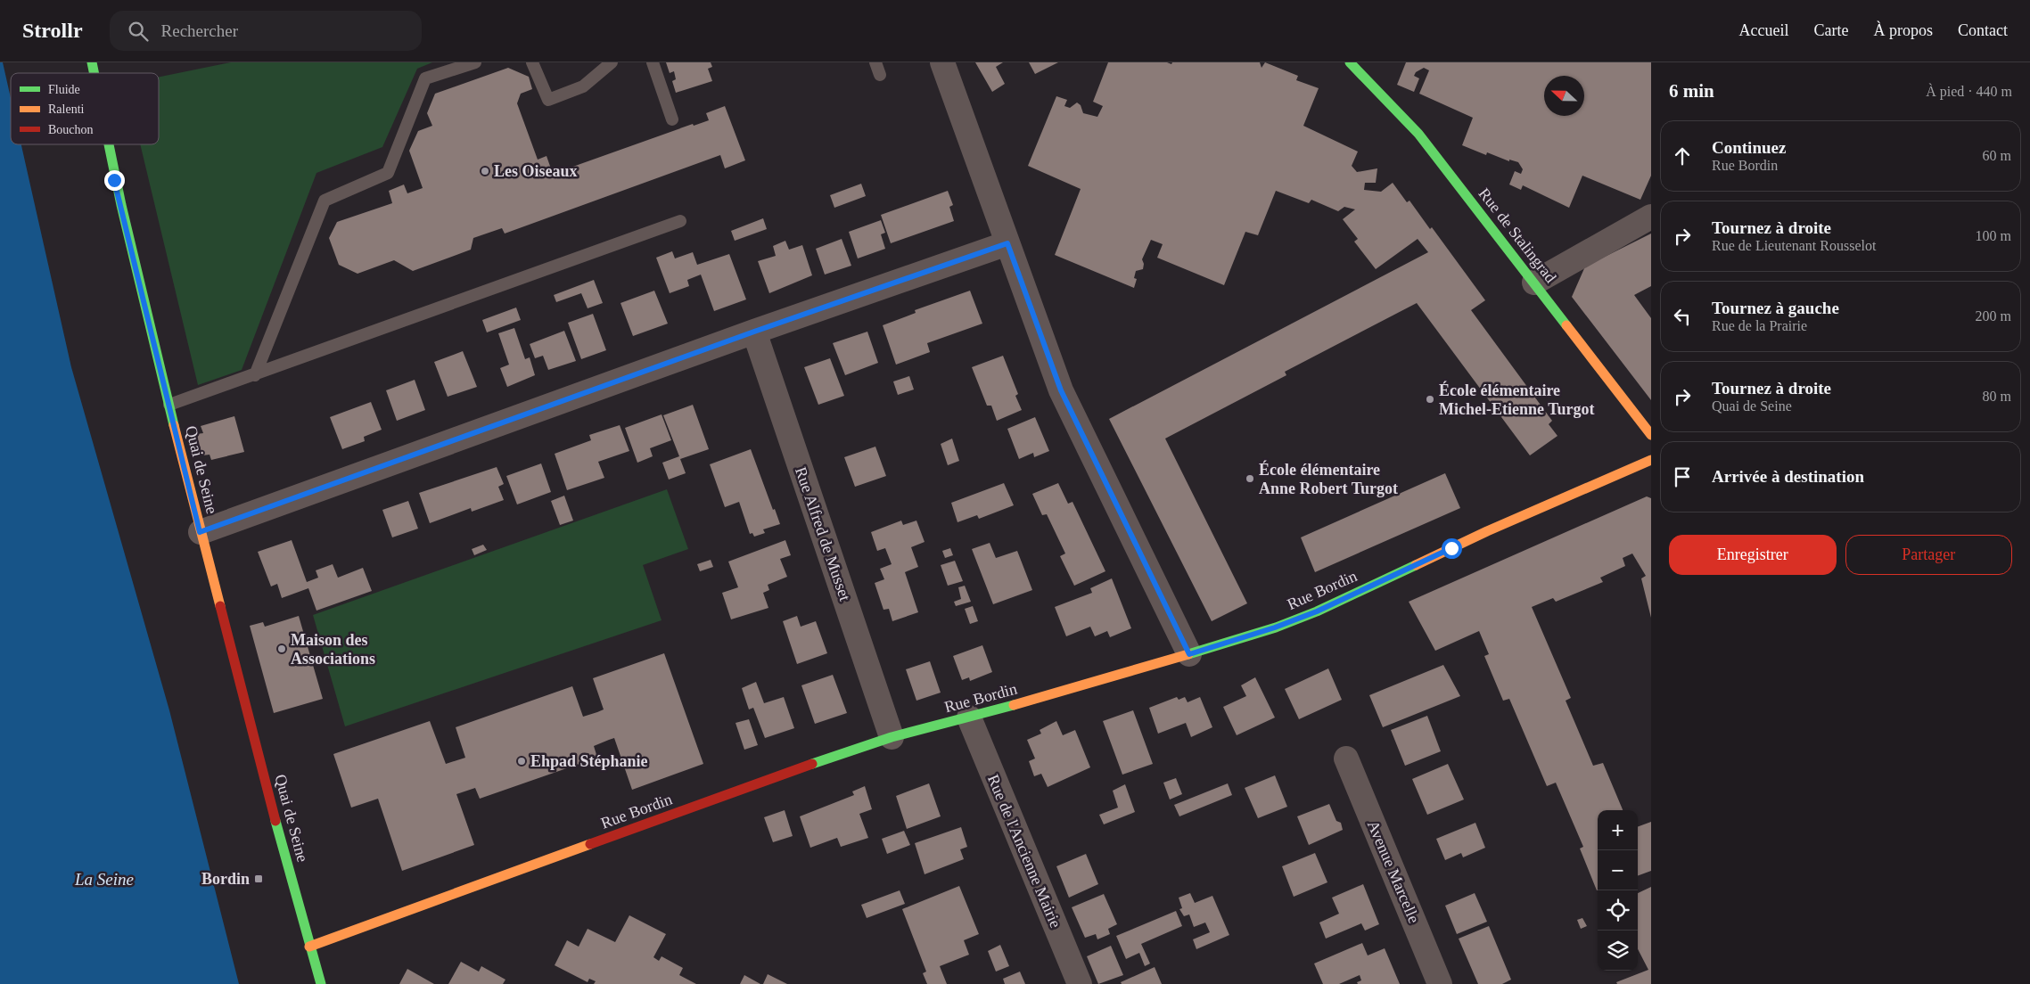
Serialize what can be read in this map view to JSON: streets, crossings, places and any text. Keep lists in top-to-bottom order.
{
  "streets": {
    "street": [
      "Rue de Stalingrad",
      "Quai de Seine",
      "Rue Alfred de Musset",
      "Rue Bordin",
      "Rue de l'Ancienne Mairie",
      "Avenue Marcelle"
    ]
  },
  "crossings": [
    ["Quai de Seine", "Rue Bordin"],
    ["Rue Alfred de Musset", "Rue Bordin"],
    ["Rue Bordin", "Rue de l'Ancienne Mairie"]
  ],
  "water": ["La Seine"],
  "places": {
    "other": [
      "Les Oiseaux",
      "École élémentaire Michel-Etienne Turgot",
      "École élémentaire Anne Robert Turgot",
      "Maison des Associations",
      "Ehpad Stéphanie"
    ],
    "transit": ["Bordin"]
  },
  "legend": ["Fluide", "Ralenti", "Bouchon"],
  "north": "left",
  "page": {
    "header": "Strollr",
    "search": "Rechercher",
    "nav": [
      "Accueil",
      "Carte",
      "À propos",
      "Contact"
    ],
    "heading": ["6 min", "À pied · 440 m"],
    "list": [
      ["Continuez", "Rue Bordin", "60 m"],
      ["Tournez à droite", "Rue de Lieutenant Rousselot", "100 m"],
      ["Tournez à gauche", "Rue de la Prairie", "200 m"],
      ["Tournez à droite", "Quai de Seine", "80 m"],
      "Arrivée à destination"
    ],
    "buttons": ["Enregistrer", "Partager"],
    "map_buttons": ["+", "−"]
  }
}
